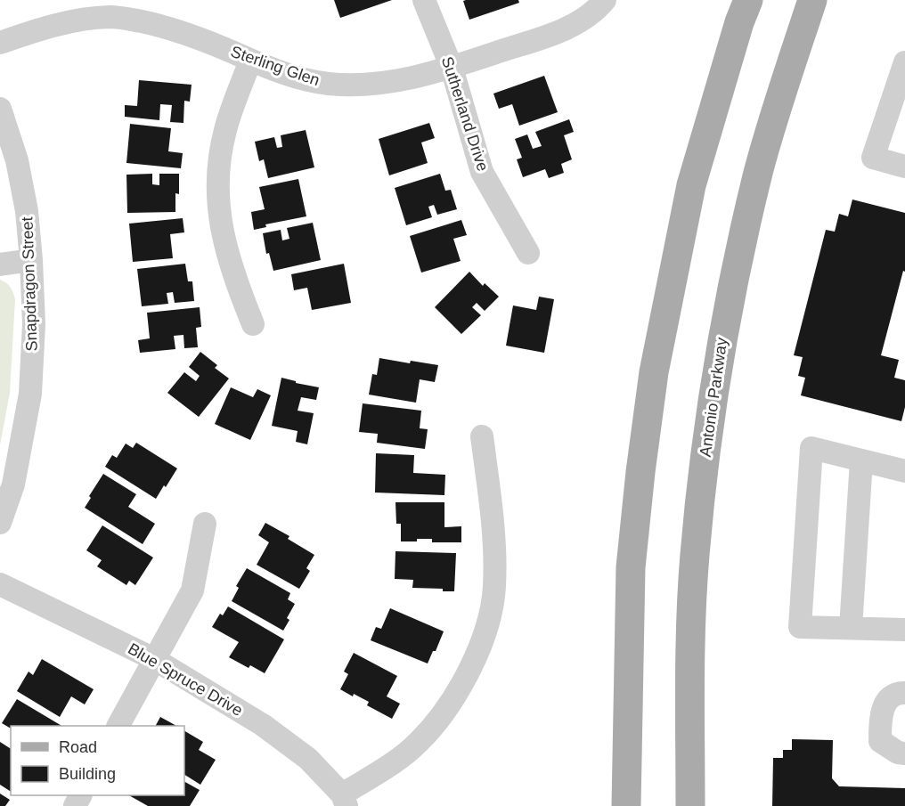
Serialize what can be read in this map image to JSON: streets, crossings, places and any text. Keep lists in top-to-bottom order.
{
  "streets": {
    "main road": ["Antonio Parkway"],
    "street": [
      "Sterling Glen",
      "Sutherland Drive",
      "Snapdragon Street",
      "Blue Spruce Drive"
    ]
  },
  "crossings": [
    ["Sterling Glen", "Sutherland Drive"]
  ],
  "legend": ["Road", "Building"]
}
